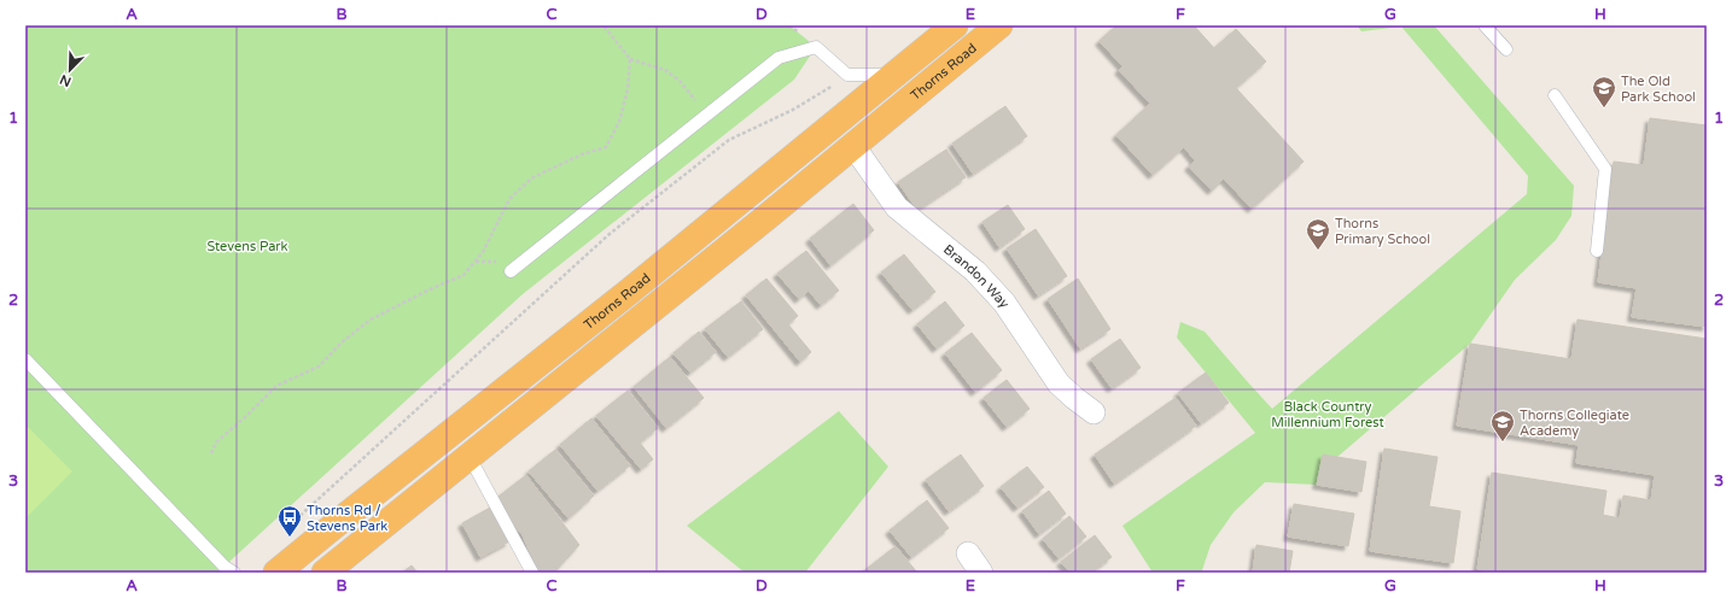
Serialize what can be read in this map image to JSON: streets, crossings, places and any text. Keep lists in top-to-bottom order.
{
  "streets": {
    "highway": ["Thorns Road"],
    "street": ["Brandon Way"]
  },
  "crossings": [
    ["Thorns Road", "Brandon Way"]
  ],
  "parks": ["Stevens Park", "Black Country Millennium Forest"],
  "places": {
    "school or university": ["The Old Park School", "Thorns Primary School", "Thorns Collegiate Academy"],
    "bus stop": ["Thorns Rd / Stevens Park"]
  },
  "north": "bottom left",
  "grid": {
    "columns": [
      "A",
      "B",
      "C",
      "D",
      "E",
      "F",
      "G",
      "H"
    ],
    "rows": ["1", "2", "3"]
  }
}
